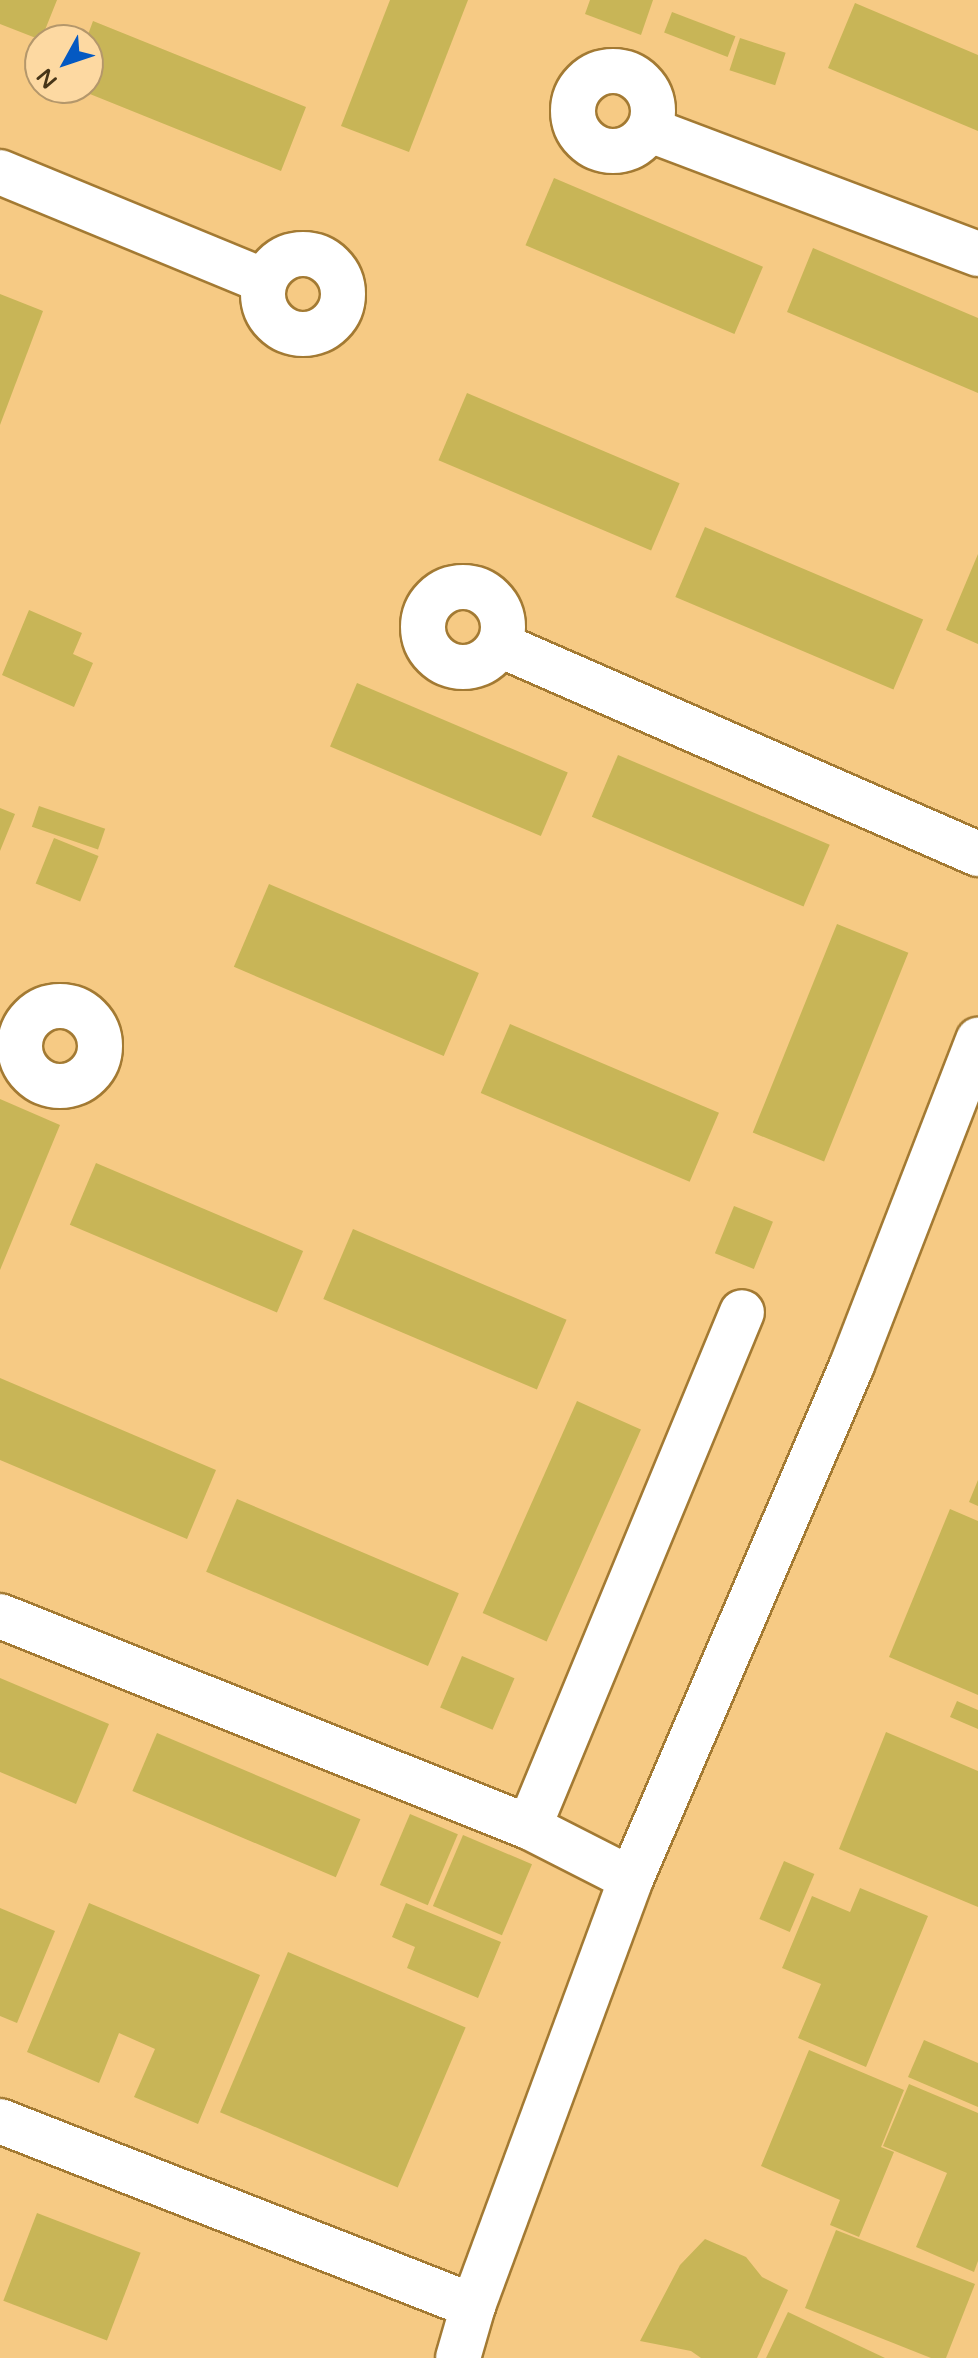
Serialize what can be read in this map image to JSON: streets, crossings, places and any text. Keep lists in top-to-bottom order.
{
  "north": "bottom left"
}
